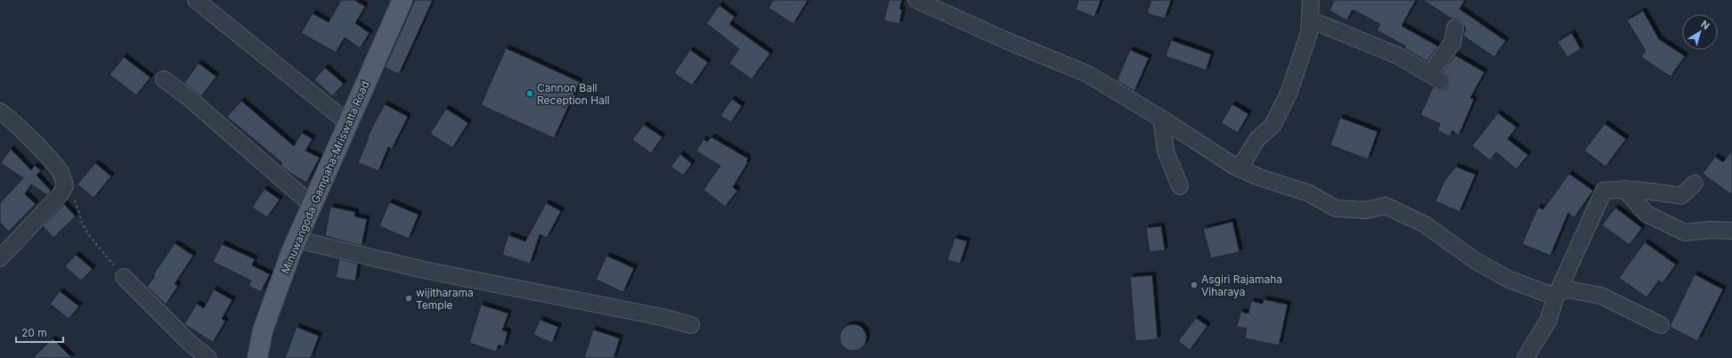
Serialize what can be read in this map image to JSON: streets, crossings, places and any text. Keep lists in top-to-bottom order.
{
  "streets": {
    "main road": ["Minuwangoda-Gampaha-Mriswatta Road"]
  },
  "places": ["Cannon Ball Reception Hall", "Asgiri Rajamaha Viharaya", "wijitharama Temple"],
  "scale_bar": "20 m",
  "north": "top right"
}
